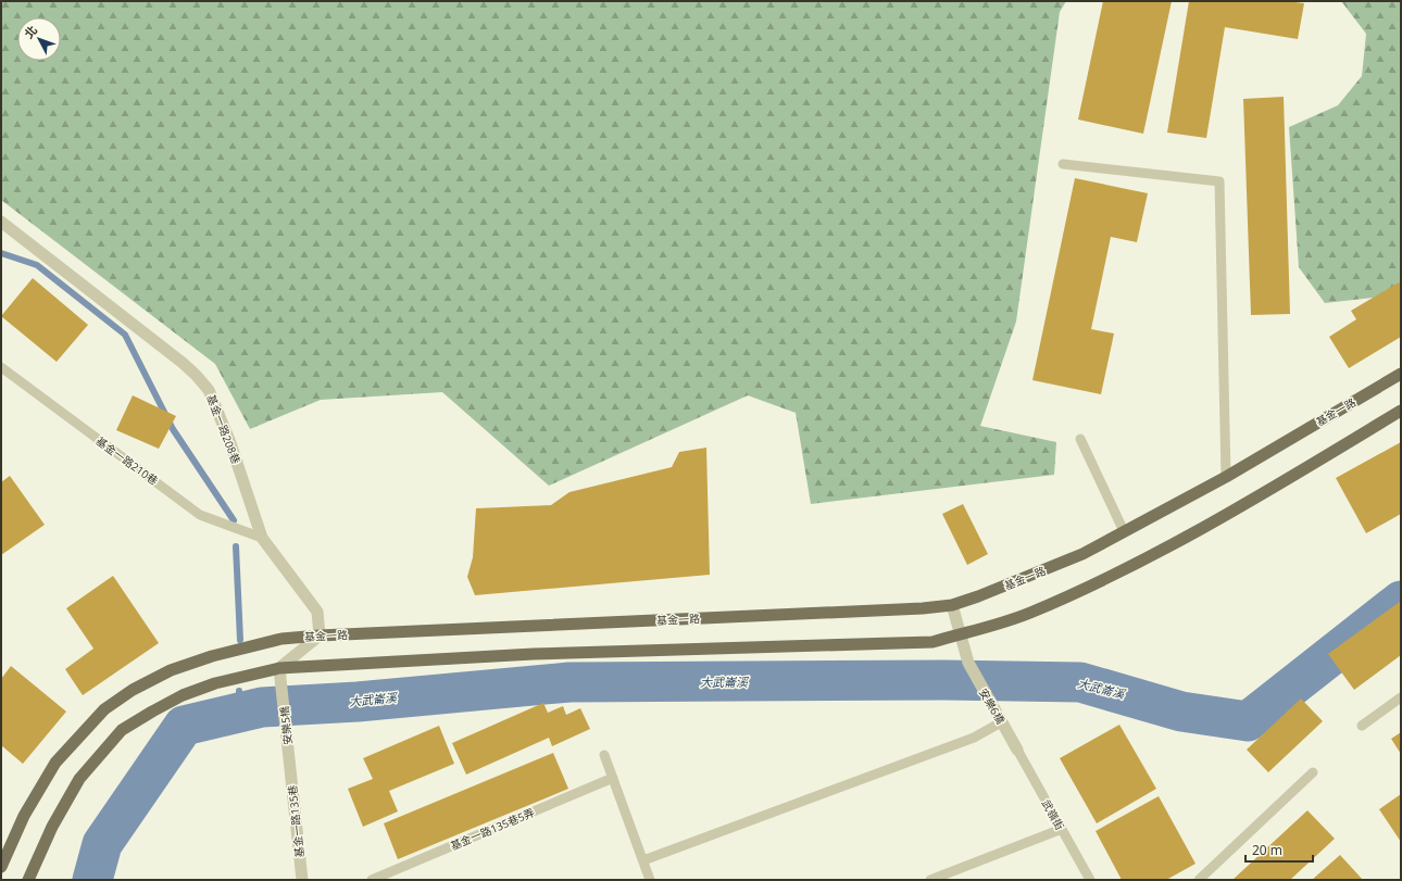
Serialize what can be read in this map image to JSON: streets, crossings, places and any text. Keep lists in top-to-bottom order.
{
  "streets": {
    "main road": ["基金一路"],
    "street": [
      "基金一路208巷",
      "安樂6橋",
      "安樂5橋",
      "基金一路135巷"
    ],
    "lane": ["基金一路210巷", "武嶺街", "基金一路135巷5弄"]
  },
  "crossings": [
    ["基金一路", "基金一路208巷"],
    ["基金一路208巷", "基金一路210巷"],
    ["安樂6橋", "武嶺街"],
    ["安樂5橋", "基金一路135巷"]
  ],
  "water": ["大武崙溪"],
  "scale_bar": "20 m",
  "north": "top left"
}
